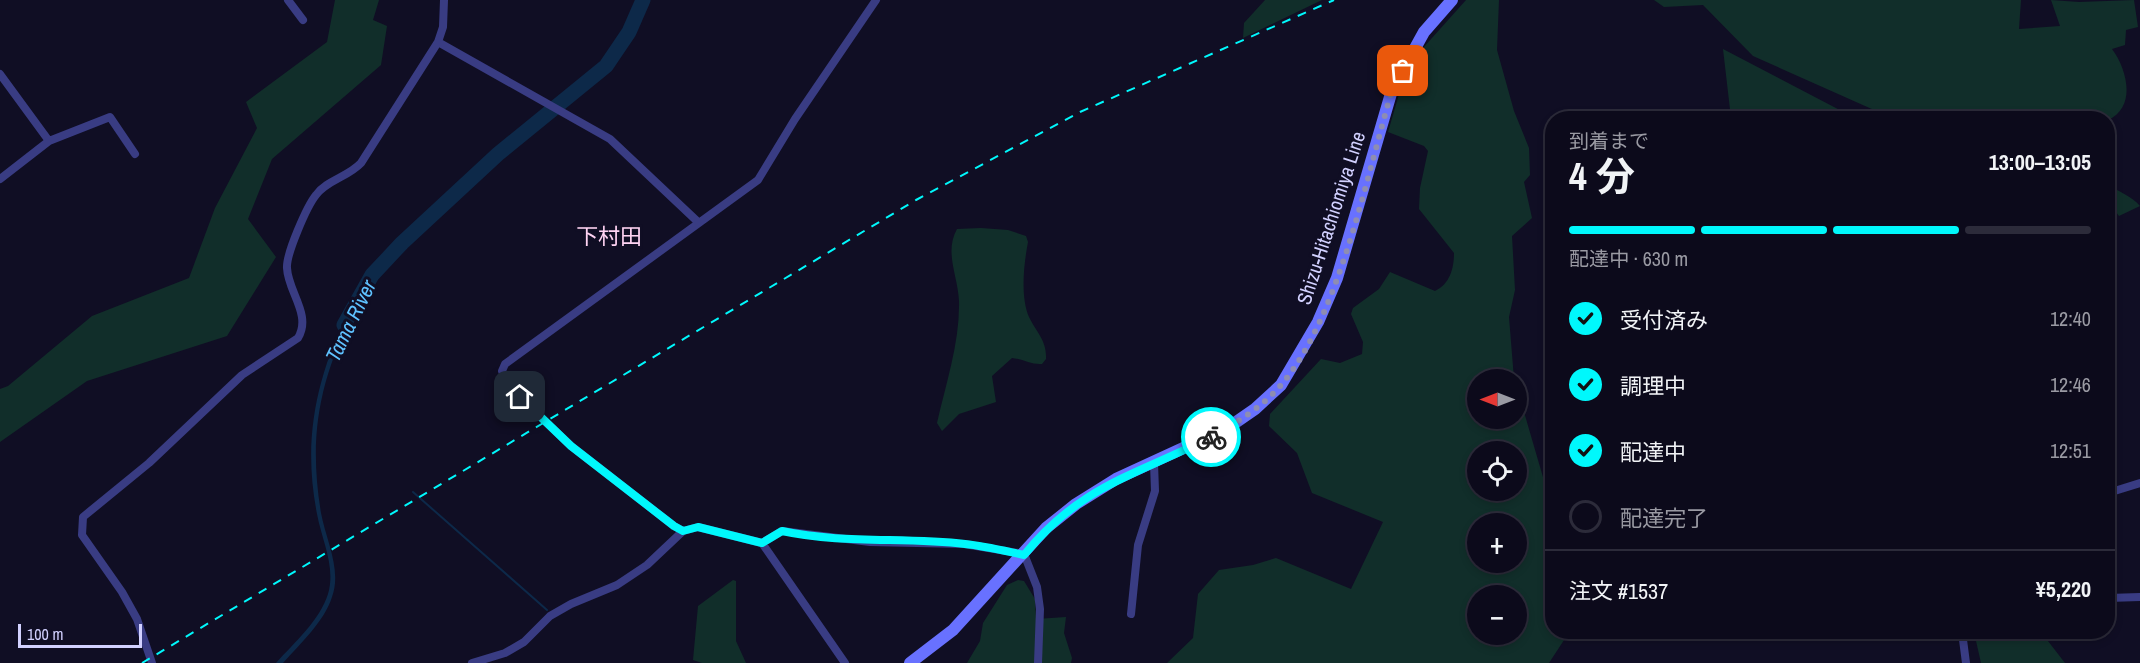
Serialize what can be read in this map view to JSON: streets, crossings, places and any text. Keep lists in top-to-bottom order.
{
  "streets": {
    "main road": ["Shizu-Hitachiomiya Line"]
  },
  "districts": ["下村田"],
  "water": ["Tama River"],
  "scale_bar": "100 m",
  "north": "left",
  "page": {
    "heading": ["4 分", "到着まで", "13:00–13:05"],
    "panel": ["注文 #1537", "¥5,220"],
    "bar": "配達中 · 630 m",
    "list": [
      ["受付済み", "12:40"],
      ["調理中", "12:46"],
      ["配達中", "12:51"],
      "配達完了"
    ],
    "map_buttons": ["+", "−"],
    "scale": "100 m"
  }
}
